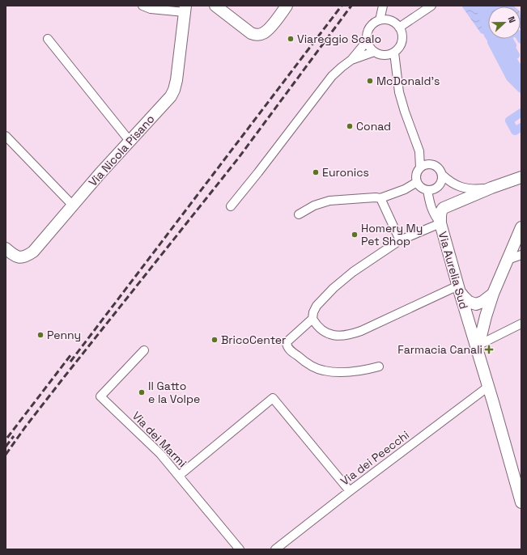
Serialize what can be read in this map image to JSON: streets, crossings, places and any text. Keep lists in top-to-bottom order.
{
  "streets": {
    "main road": ["Via Nicola Pisano", "Via Aurelia Sud"],
    "street": ["Via dei Marmi", "Via dei Peecchi"]
  },
  "crossings": [
    ["Via Aurelia Sud", "Via dei Peecchi"]
  ],
  "places": {
    "other": [
      "Viareggio Scalo",
      "McDonald's",
      "Conad",
      "Euronics",
      "Homery My Pet Shop",
      "Penny",
      "BricoCenter",
      "Il Gatto e la Volpe"
    ],
    "health": ["Farmacia Canali"]
  },
  "north": "right"
}
